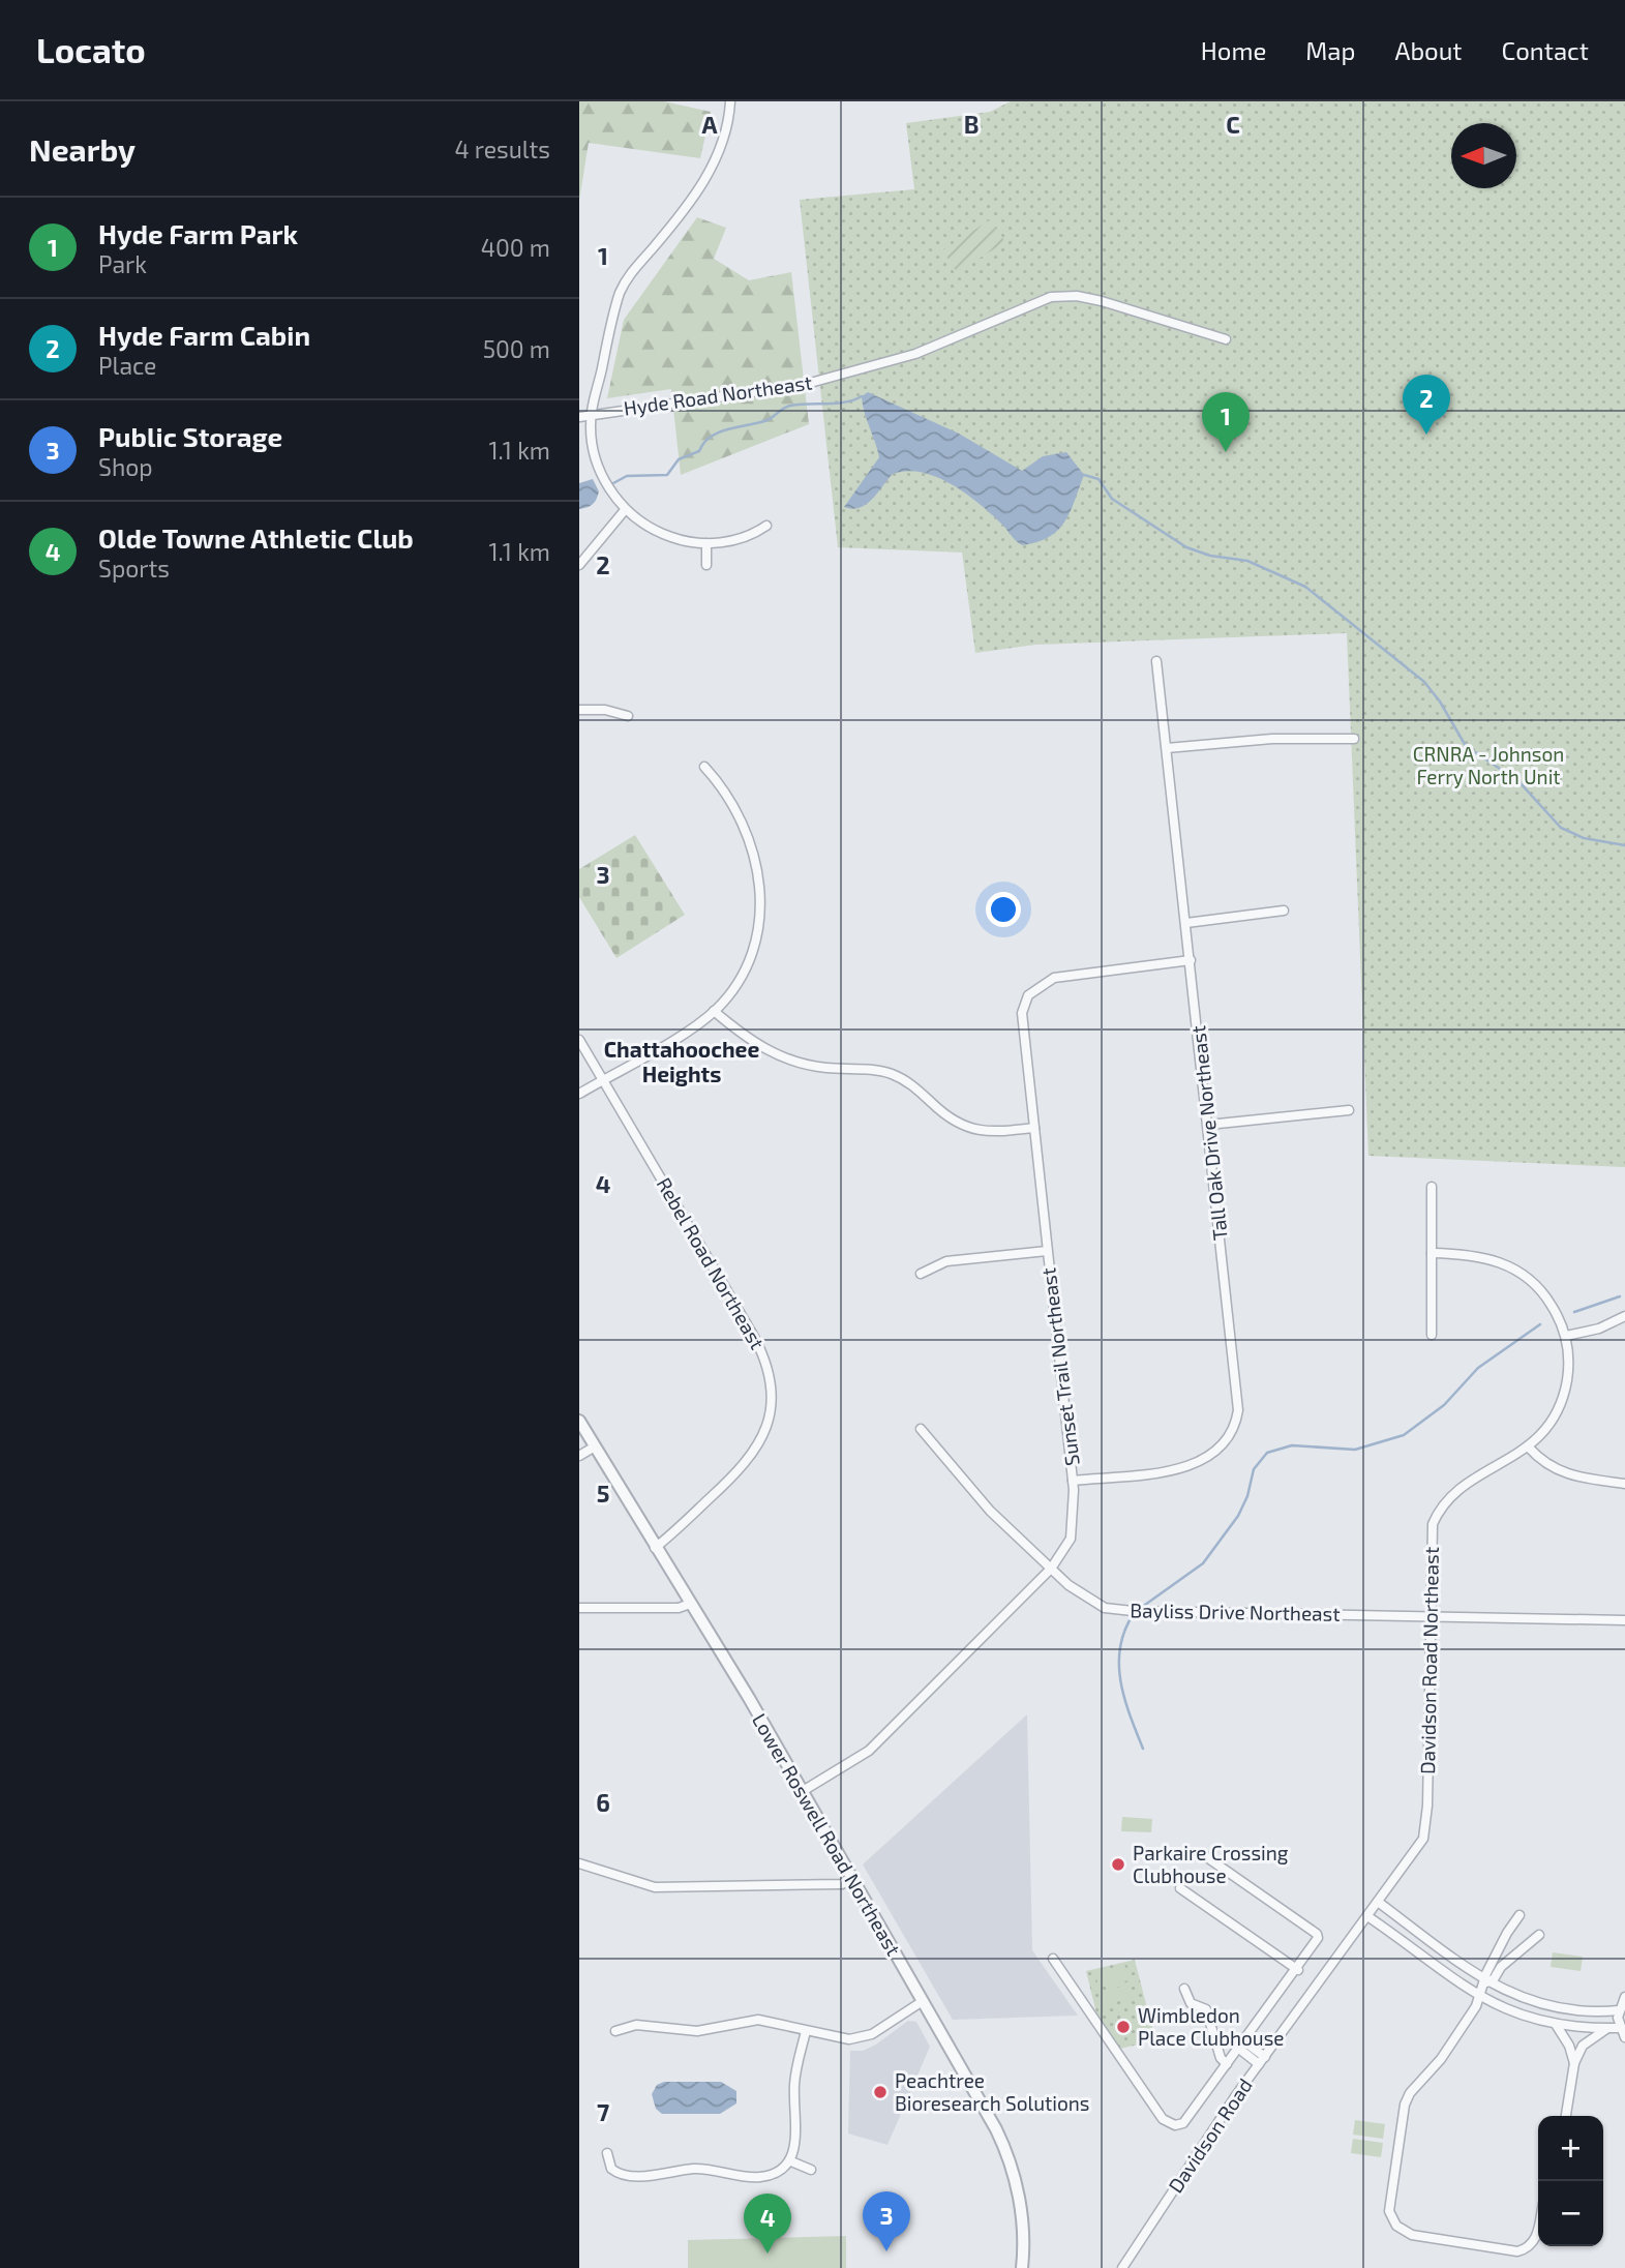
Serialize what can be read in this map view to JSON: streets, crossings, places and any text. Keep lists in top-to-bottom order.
{
  "streets": {
    "street": [
      "Hyde Road Northeast",
      "Tall Oak Drive Northeast",
      "Rebel Road Northeast",
      "Sunset Trail Northeast",
      "Bayliss Drive Northeast",
      "Davidson Road Northeast",
      "Lower Roswell Road Northeast",
      "Davidson Road"
    ]
  },
  "crossings": [
    ["Tall Oak Drive Northeast", "Sunset Trail Northeast"],
    ["Rebel Road Northeast", "Lower Roswell Road Northeast"],
    ["Sunset Trail Northeast", "Bayliss Drive Northeast"],
    ["Sunset Trail Northeast", "Lower Roswell Road Northeast"],
    ["Bayliss Drive Northeast", "Davidson Road Northeast"],
    ["Davidson Road Northeast", "Davidson Road"]
  ],
  "districts": ["Chattahoochee Heights"],
  "parks": ["CRNRA - Johnson Ferry North Unit"],
  "places": ["Parkaire Crossing Clubhouse", "Wimbledon Place Clubhouse", "Peachtree Bioresearch Solutions"],
  "north": "left",
  "page": {
    "header": "Locato",
    "nav": [
      "Home",
      "Map",
      "About",
      "Contact"
    ],
    "heading": ["Nearby", "4 results"],
    "list": [
      {
        "mark": "1",
        "name": "Hyde Farm Park",
        "note": "Park",
        "value": "400 m"
      },
      {
        "mark": "2",
        "name": "Hyde Farm Cabin",
        "note": "Place",
        "value": "500 m"
      },
      {
        "mark": "3",
        "name": "Public Storage",
        "note": "Shop",
        "value": "1.1 km"
      },
      {
        "mark": "4",
        "name": "Olde Towne Athletic Club",
        "note": "Sports",
        "value": "1.1 km"
      }
    ],
    "pins": [
      "2",
      "1",
      "3",
      "4"
    ],
    "map_buttons": ["+", "−"]
  },
  "grid": {
    "columns": ["A", "B", "C"],
    "rows": [
      "1",
      "2",
      "3",
      "4",
      "5",
      "6",
      "7"
    ]
  }
}
